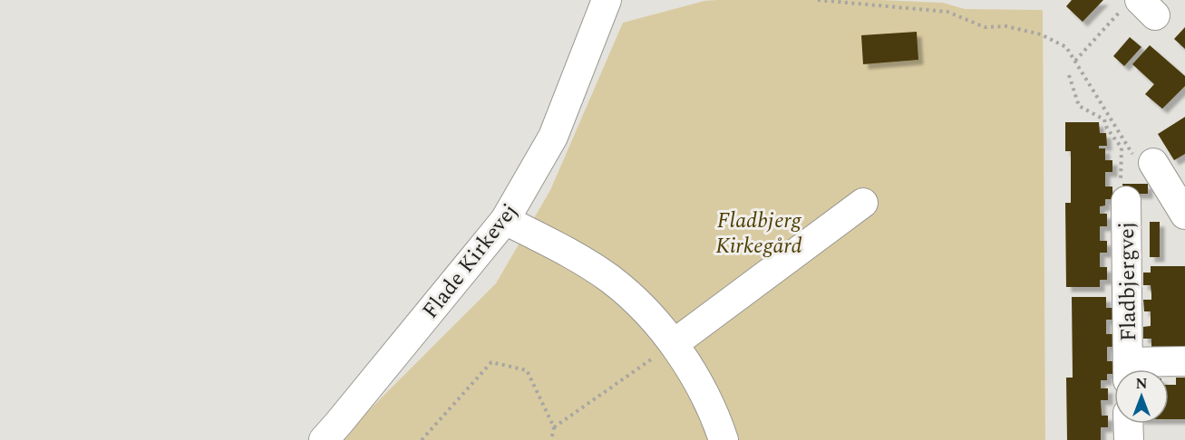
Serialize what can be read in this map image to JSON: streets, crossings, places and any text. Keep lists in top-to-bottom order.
{
  "streets": {
    "street": ["Flade Kirkevej", "Fladbjergvej"]
  },
  "parks": ["Fladbjerg Kirkegård"],
  "north": "top"
}
